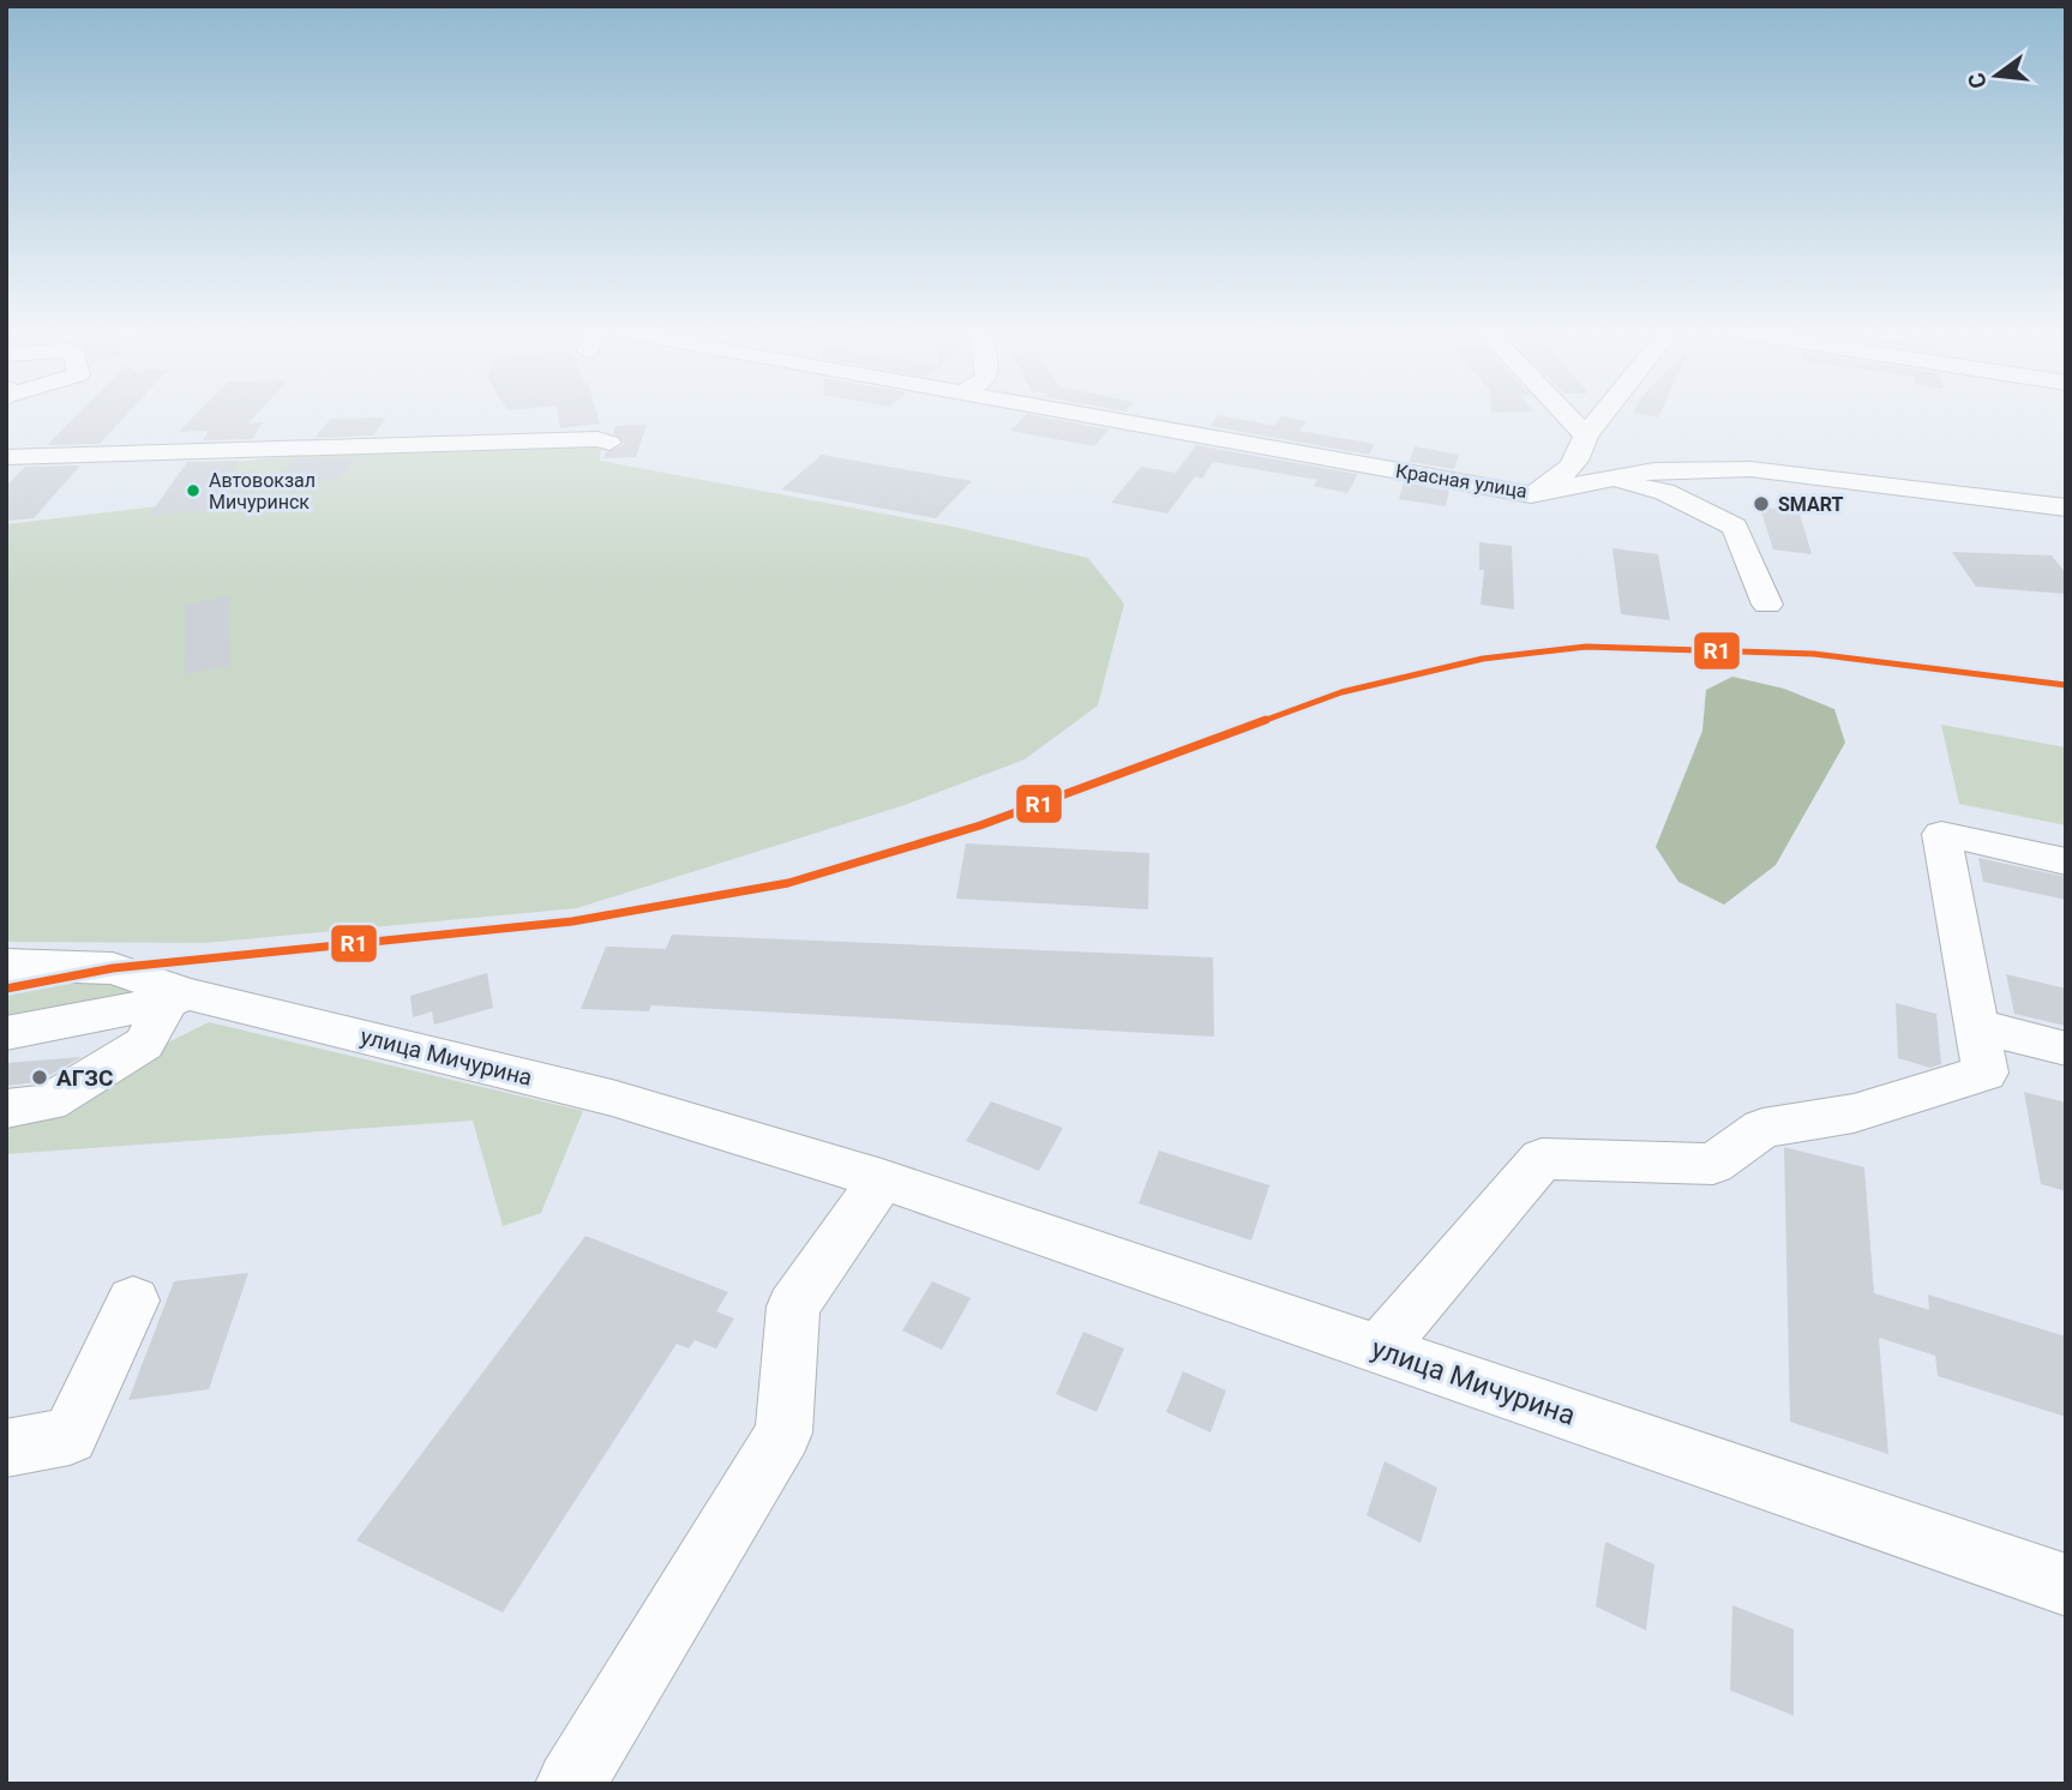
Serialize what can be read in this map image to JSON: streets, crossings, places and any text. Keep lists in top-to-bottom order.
{
  "streets": {
    "street": ["Красная улица", "улица Мичурина"]
  },
  "places": ["Автовокзал Мичуринск", "SMART", "АГЗС"],
  "lines": ["transit line R1"],
  "north": "left"
}
